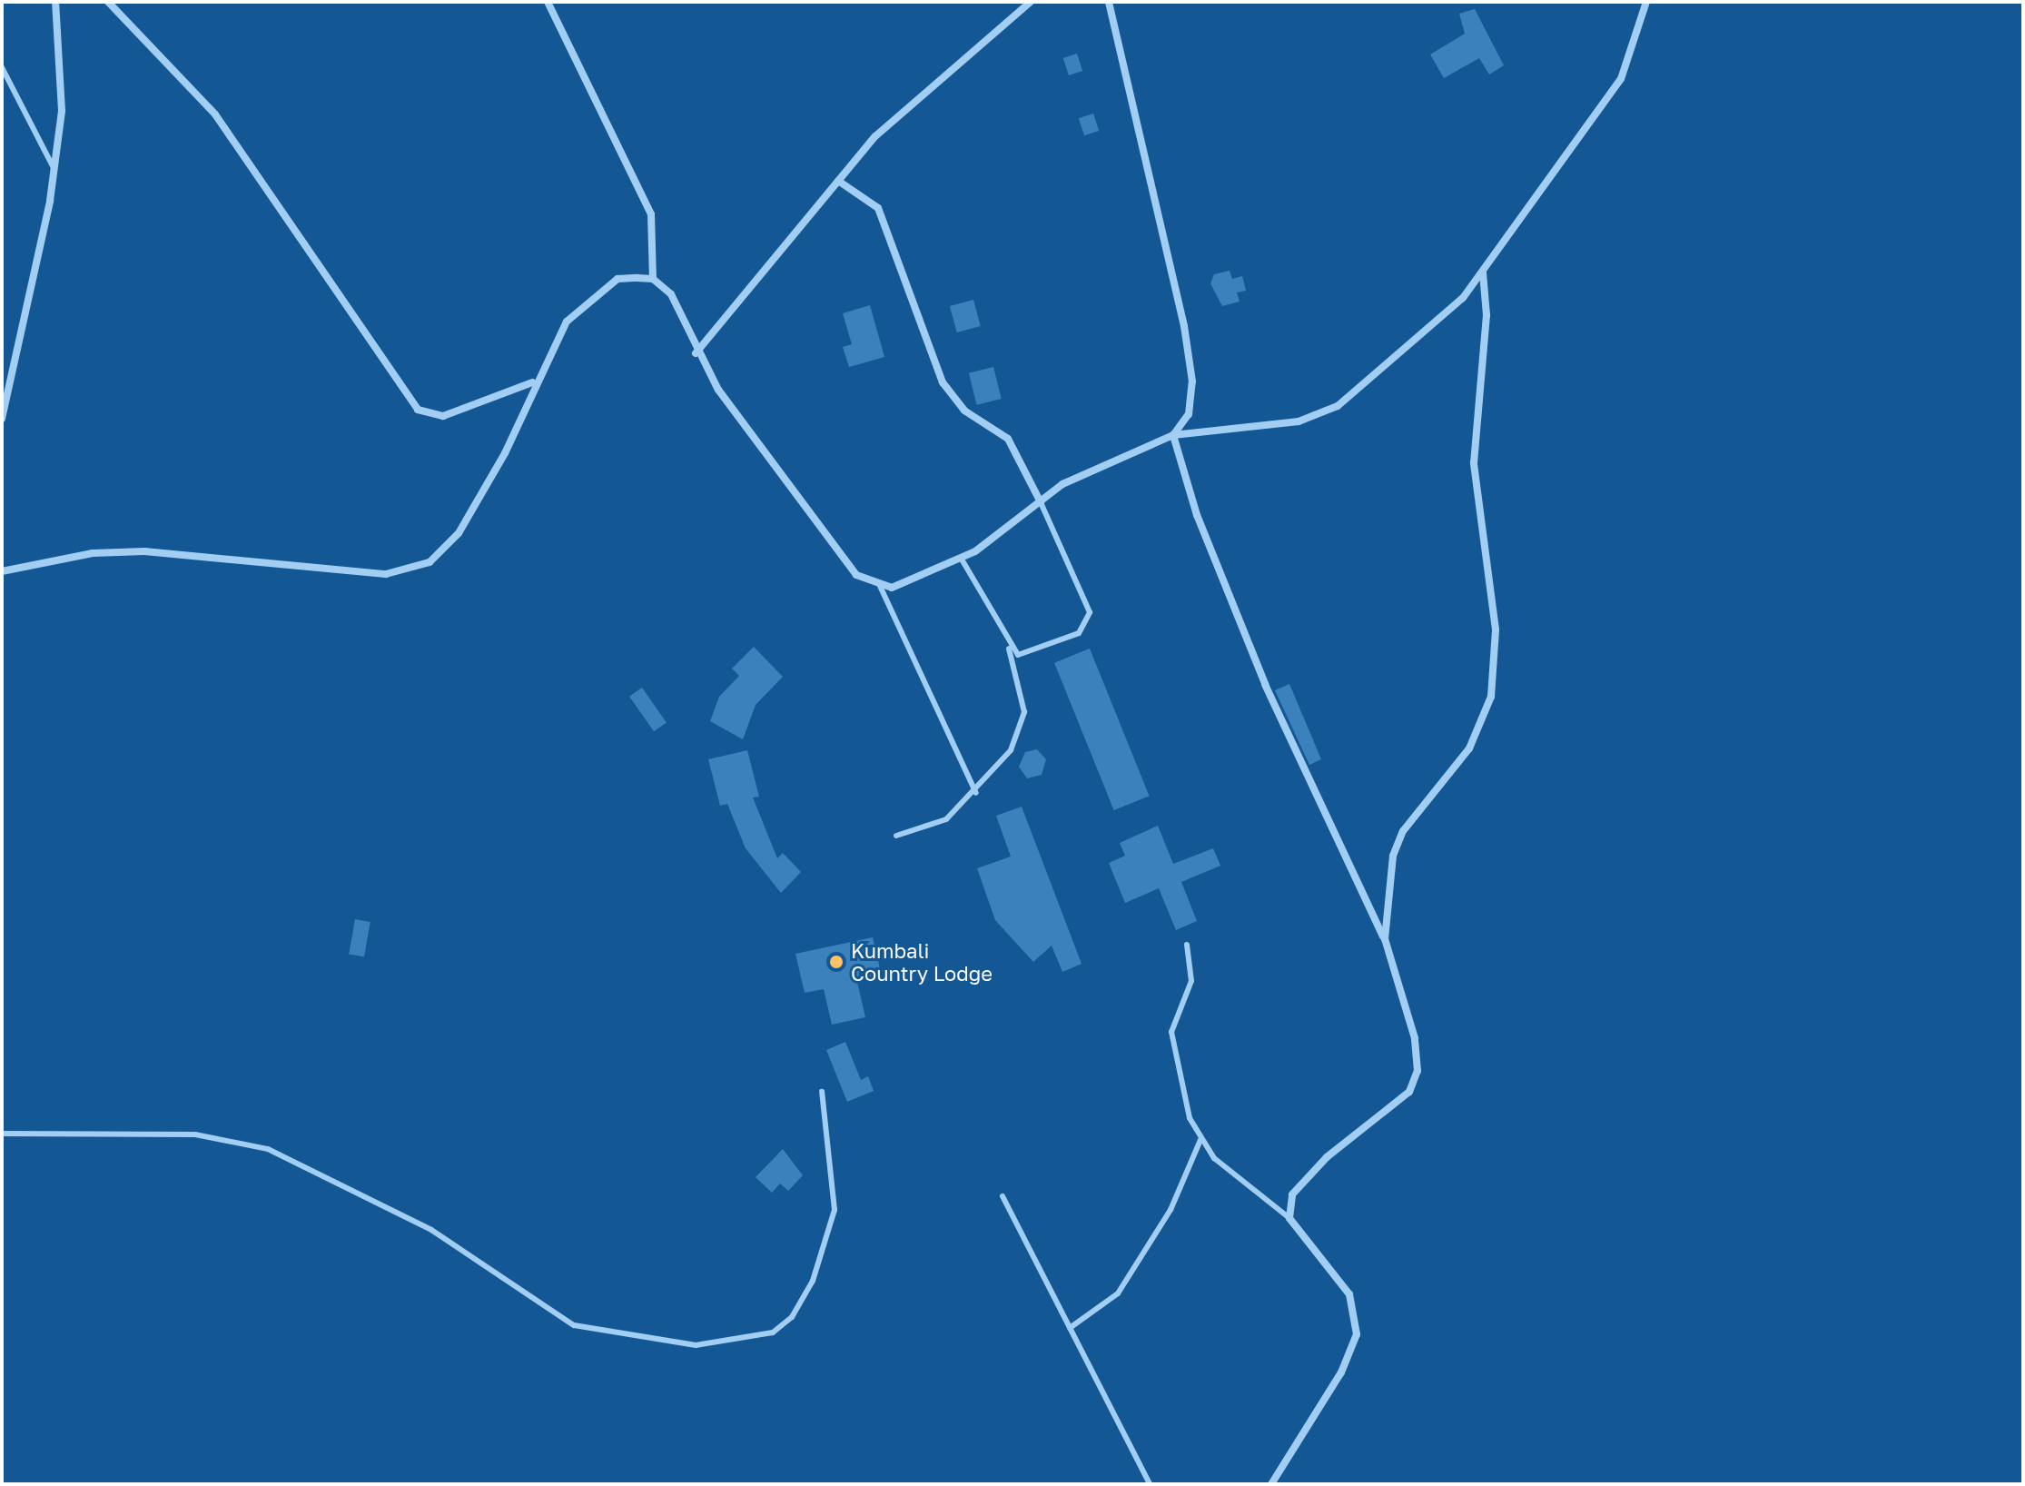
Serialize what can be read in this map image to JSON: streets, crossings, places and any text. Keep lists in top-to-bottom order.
{
  "places": ["Kumbali Country Lodge"]
}
